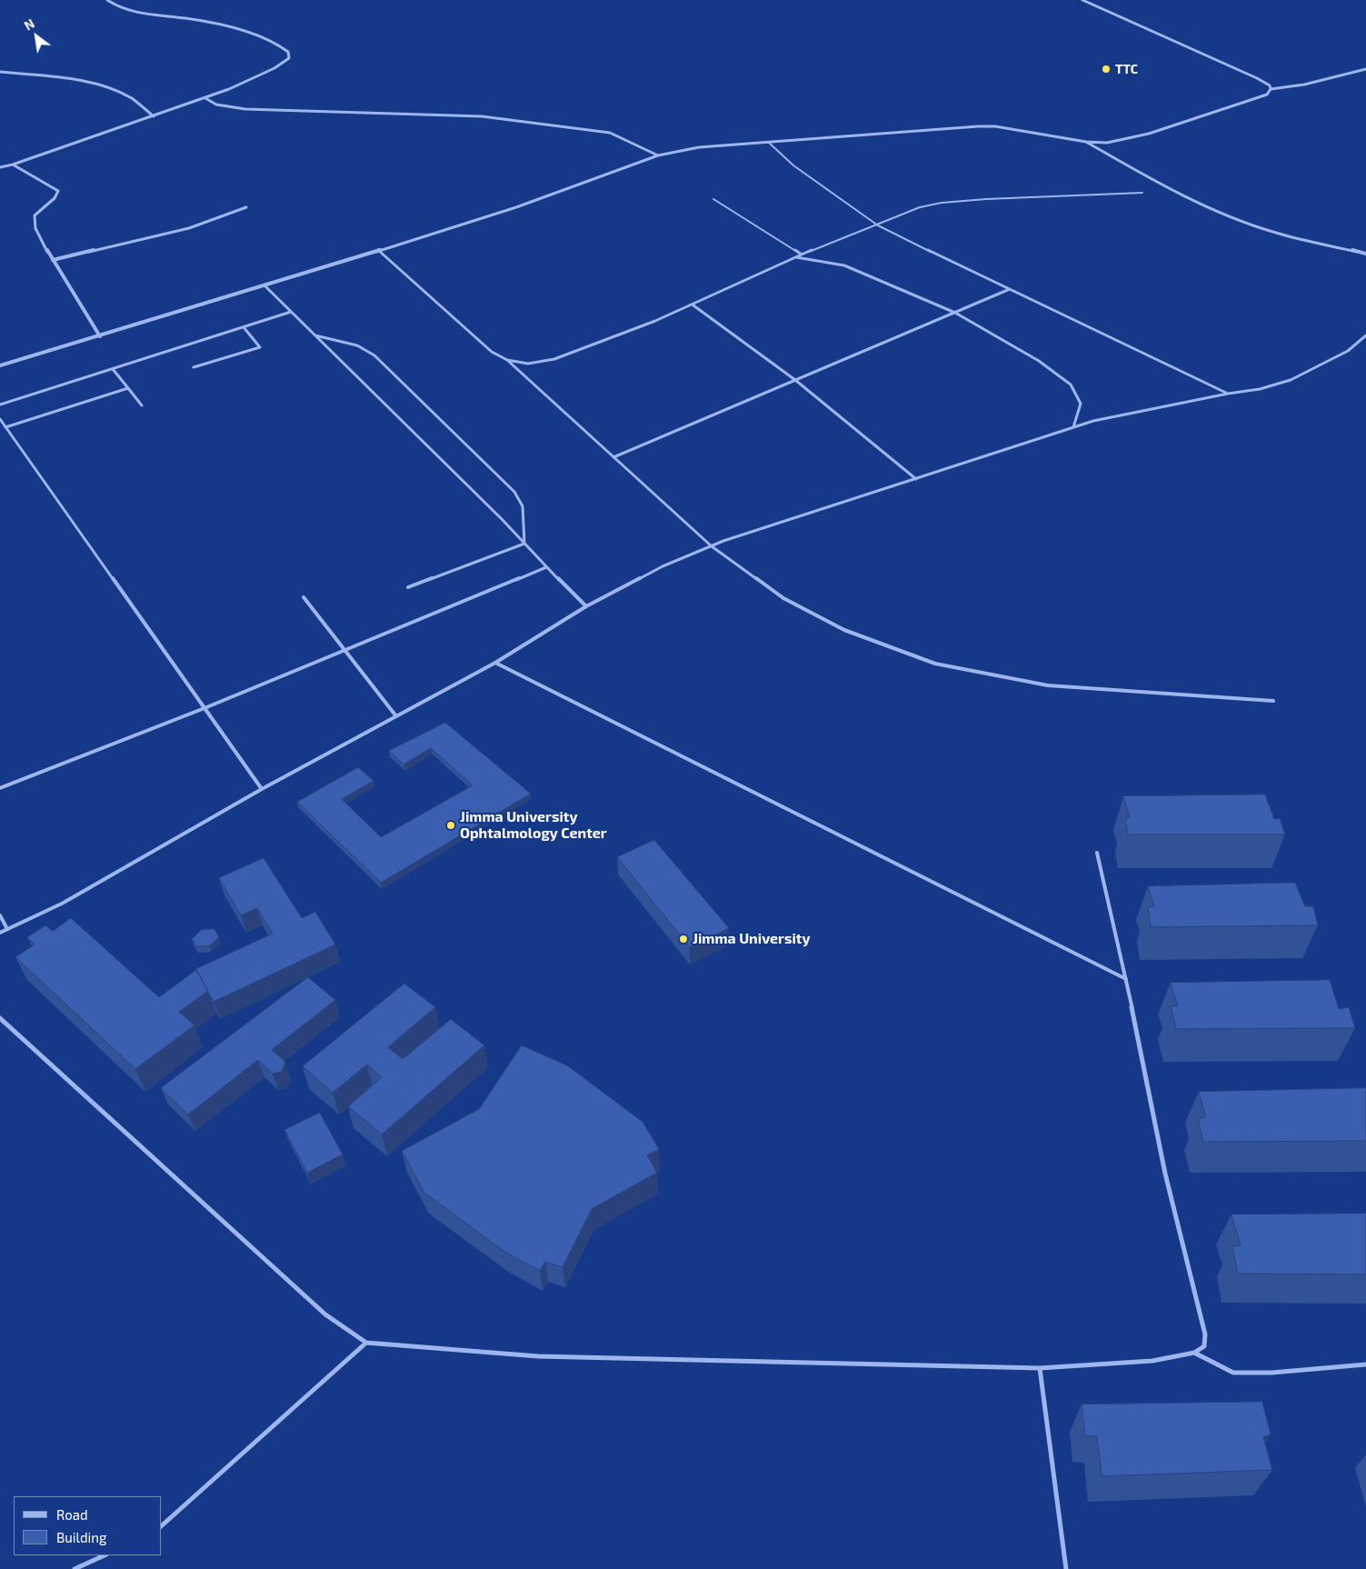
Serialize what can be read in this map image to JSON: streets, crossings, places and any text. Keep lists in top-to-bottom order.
{
  "places": ["TTC", "Jimma University Ophtalmology Center", "Jimma University"],
  "legend": ["Road", "Building"],
  "north": "top left"
}
